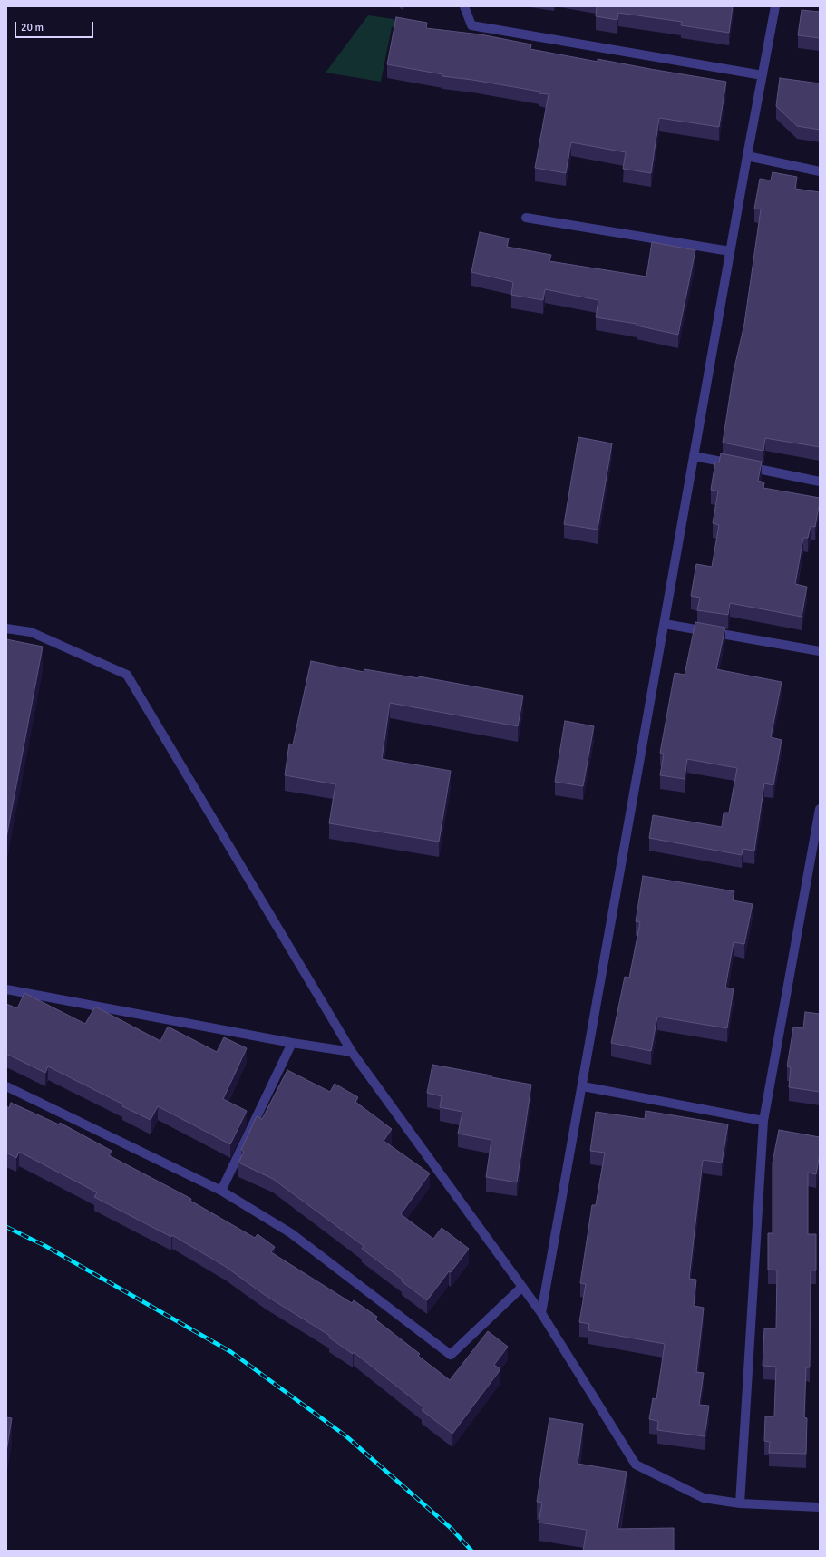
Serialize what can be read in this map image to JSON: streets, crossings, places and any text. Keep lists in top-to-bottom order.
{
  "scale_bar": "20 m"
}
